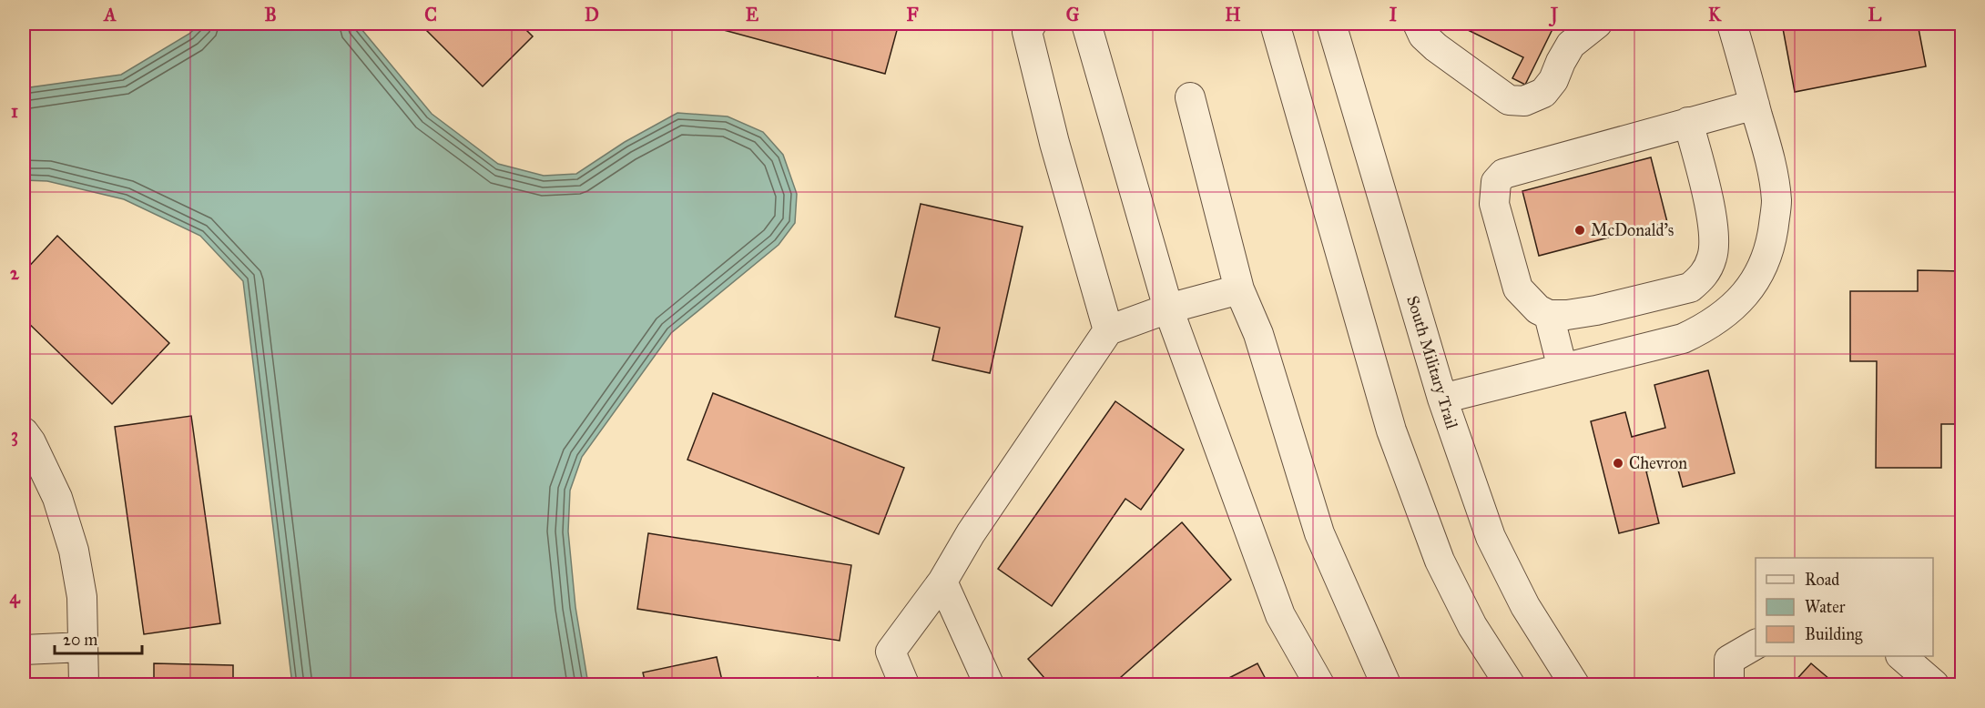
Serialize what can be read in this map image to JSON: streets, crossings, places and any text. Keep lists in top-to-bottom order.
{
  "streets": {
    "street": ["South Military Trail"]
  },
  "places": ["McDonald's", "Chevron"],
  "legend": ["Road", "Water", "Building"],
  "scale_bar": "20 m",
  "grid": {
    "columns": [
      "A",
      "B",
      "C",
      "D",
      "E",
      "F",
      "G",
      "H",
      "I",
      "J",
      "K",
      "L"
    ],
    "rows": [
      "1",
      "2",
      "3",
      "4"
    ]
  }
}
